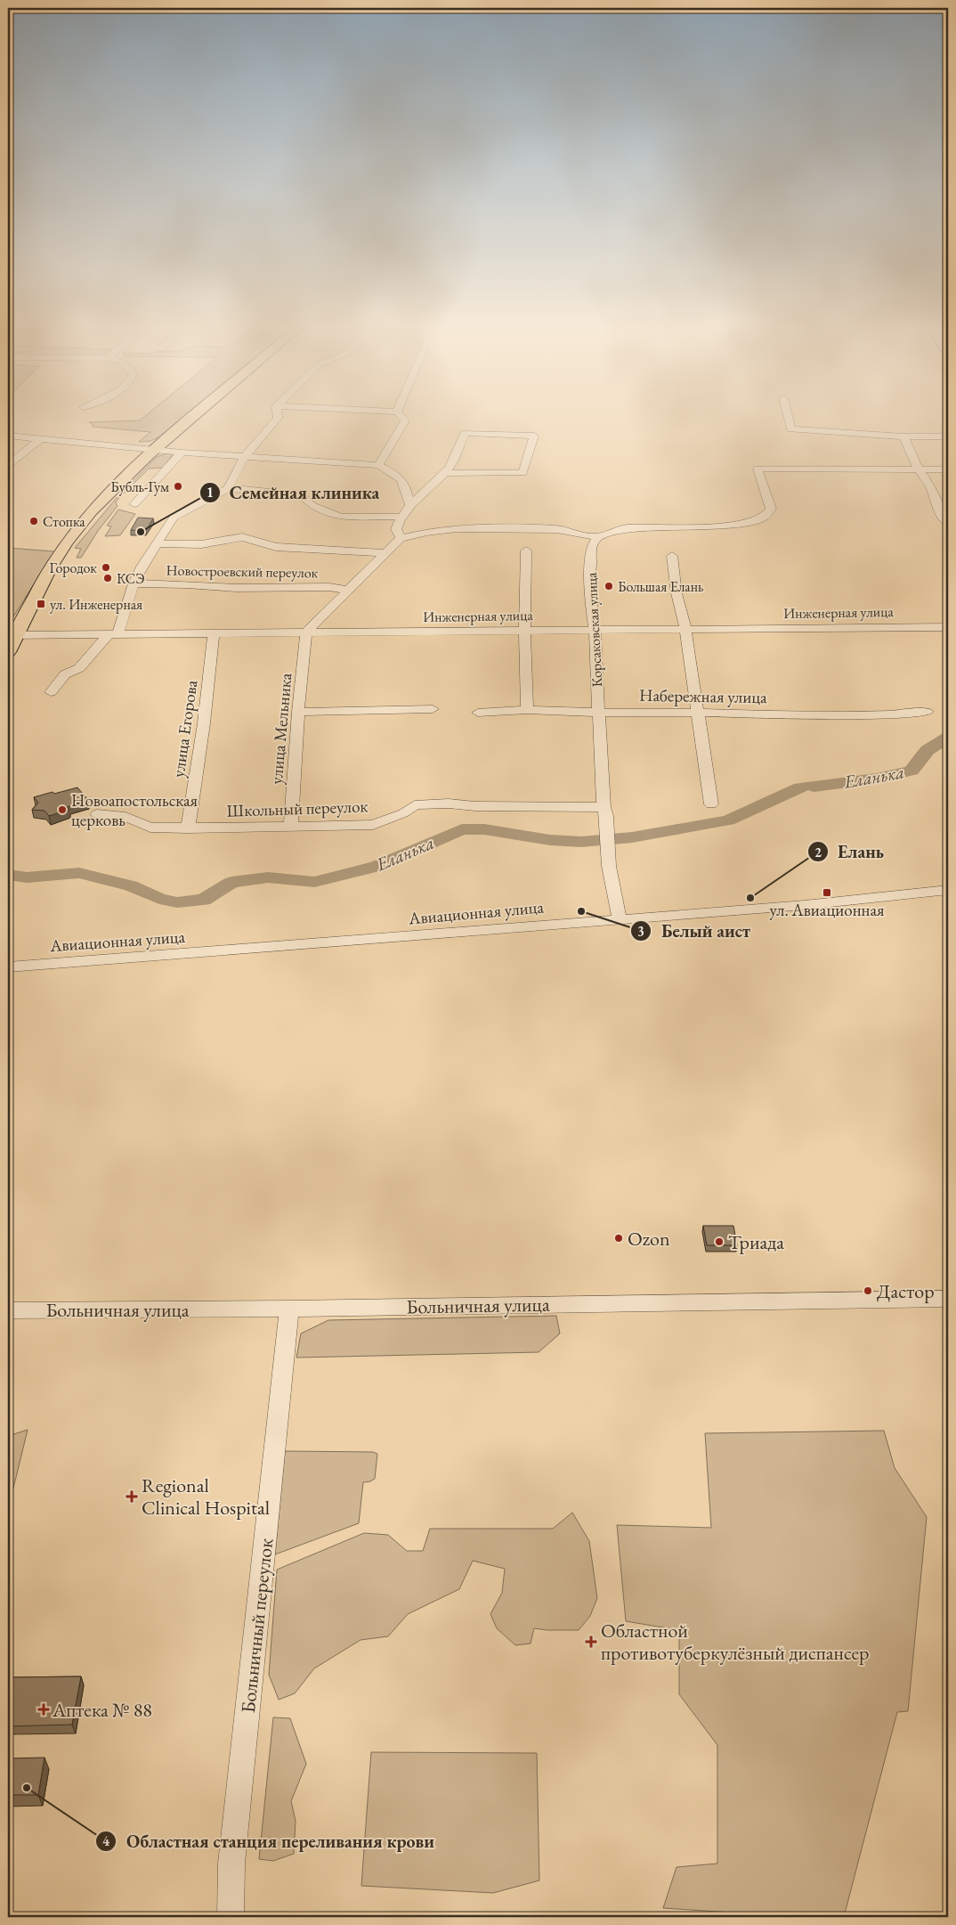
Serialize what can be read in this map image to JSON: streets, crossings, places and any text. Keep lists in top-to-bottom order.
{
  "streets": {
    "street": [
      "Новостроевский переулок",
      "Инженерная улица",
      "Корсаковская улица",
      "Набережная улица",
      "улица Егорова",
      "улица Мельника",
      "Школьный переулок",
      "Авиационная улица",
      "Больничная улица",
      "Больничный переулок"
    ]
  },
  "crossings": [
    ["Инженерная улица", "Корсаковская улица"],
    ["Инженерная улица", "улица Егорова"],
    ["Инженерная улица", "улица Мельника"],
    ["Корсаковская улица", "Набережная улица"],
    ["Корсаковская улица", "Школьный переулок"],
    ["Корсаковская улица", "Авиационная улица"],
    ["улица Егорова", "Школьный переулок"],
    ["улица Мельника", "Школьный переулок"],
    ["Больничная улица", "Больничный переулок"]
  ],
  "water": ["Еланька"],
  "places": {
    "other": [
      "Бубль-Гум",
      "Стопка",
      "Семейная клиника",
      "Городок",
      "КСЭ",
      "Большая Елань",
      "Новоапостольская церковь",
      "Елань",
      "Белый аист",
      "Ozon",
      "Триада",
      "Дастор",
      "Областная станция переливания крови"
    ],
    "transit": ["ул. Инженерная", "ул. Авиационная"],
    "health": ["Regional Clinical Hospital", "Областной противотуберкулёзный диспансер", "Аптека № 88"]
  }
}
